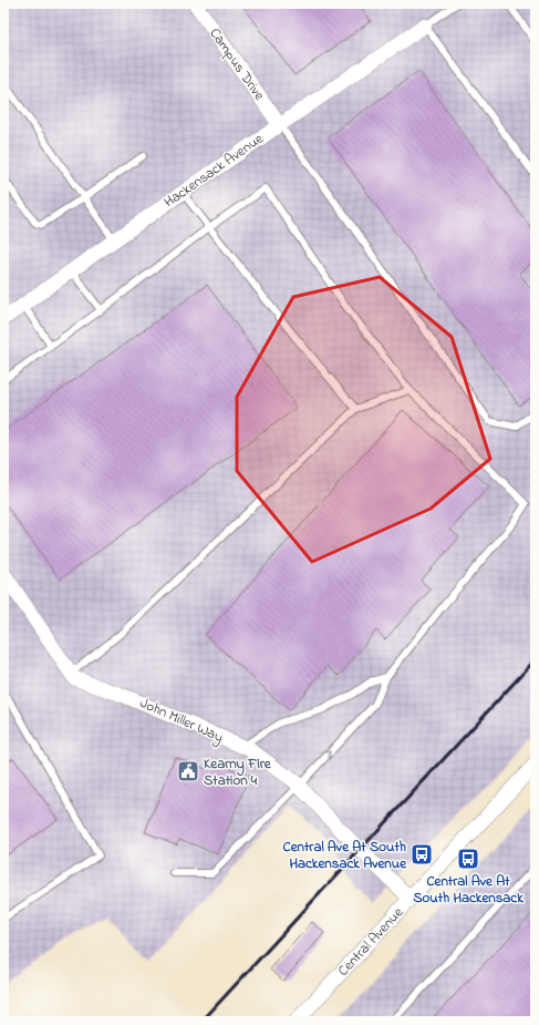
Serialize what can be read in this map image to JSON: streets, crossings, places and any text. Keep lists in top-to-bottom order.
{
  "streets": {
    "street": [
      "Campus Drive",
      "Hackensack Avenue",
      "John Miller Way",
      "Central Avenue"
    ]
  },
  "crossings": [
    ["Campus Drive", "Hackensack Avenue"],
    ["John Miller Way", "Central Avenue"]
  ],
  "places": {
    "public building": ["Kearny Fire Station 4"],
    "bus stop": ["Central Ave At South Hackensack Avenue", "Central Ave At South Hackensack"]
  }
}
